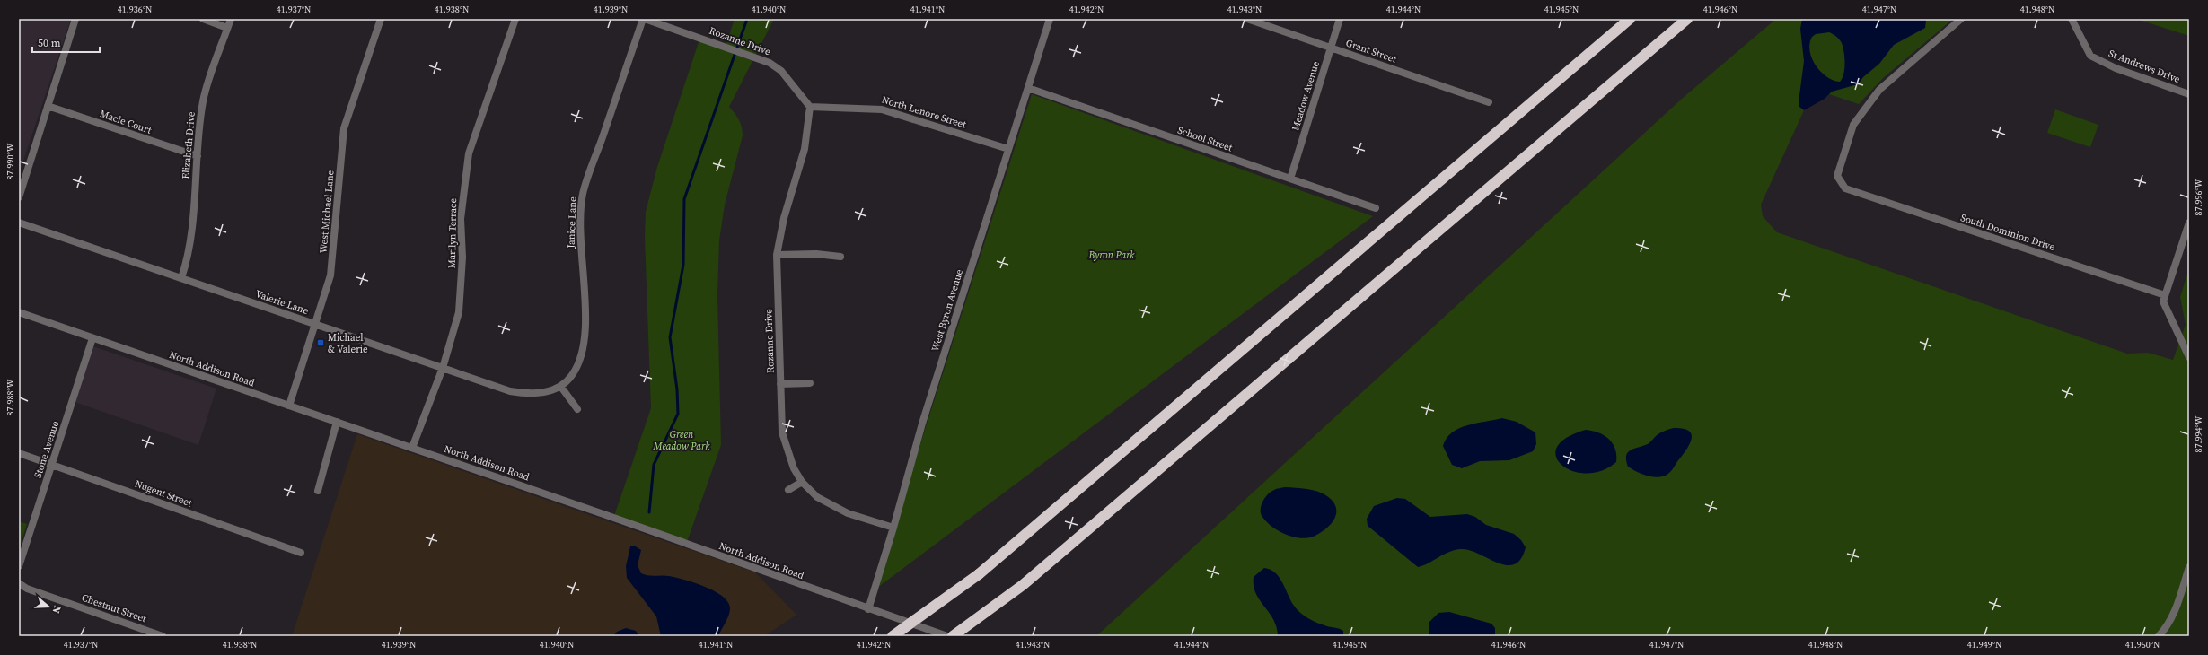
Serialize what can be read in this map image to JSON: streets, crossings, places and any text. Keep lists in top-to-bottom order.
{
  "streets": {
    "street": [
      "Rozanne Drive",
      "Grant Street",
      "St Andrews Drive",
      "Meadow Avenue",
      "North Lenore Street",
      "Macie Court",
      "School Street",
      "Elizabeth Drive",
      "West Michael Lane",
      "Janice Lane",
      "South Dominion Drive",
      "Marilyn Terrace",
      "Valerie Lane",
      "West Byron Avenue",
      "North Addison Road",
      "Stone Avenue",
      "Nugent Street",
      "Chestnut Street"
    ]
  },
  "crossings": [
    ["Rozanne Drive", "North Lenore Street"],
    ["Rozanne Drive", "Janice Lane"],
    ["Rozanne Drive", "West Byron Avenue"],
    ["Grant Street", "Meadow Avenue"],
    ["Meadow Avenue", "School Street"],
    ["North Lenore Street", "West Byron Avenue"],
    ["Macie Court", "Elizabeth Drive"],
    ["School Street", "West Byron Avenue"],
    ["Elizabeth Drive", "Valerie Lane"],
    ["West Michael Lane", "Valerie Lane"],
    ["West Michael Lane", "North Addison Road"],
    ["Janice Lane", "Valerie Lane"],
    ["Marilyn Terrace", "Valerie Lane"],
    ["Marilyn Terrace", "North Addison Road"],
    ["West Byron Avenue", "North Addison Road"],
    ["North Addison Road", "Stone Avenue"],
    ["Stone Avenue", "Nugent Street"]
  ],
  "parks": ["Byron Park", "Green Meadow Park"],
  "places": {
    "transit": ["Michael & Valerie"]
  },
  "scale_bar": "50 m",
  "north": "right",
  "coordinates": [
    "41.936°N",
    "41.937°N",
    "41.938°N",
    "41.939°N",
    "41.940°N",
    "41.941°N",
    "41.942°N",
    "41.943°N",
    "41.944°N",
    "41.945°N",
    "41.946°N",
    "41.947°N",
    "41.948°N",
    "87.990°W",
    "87.996°W",
    "87.988°W",
    "87.994°W",
    "41.949°N",
    "41.950°N"
  ]
}
